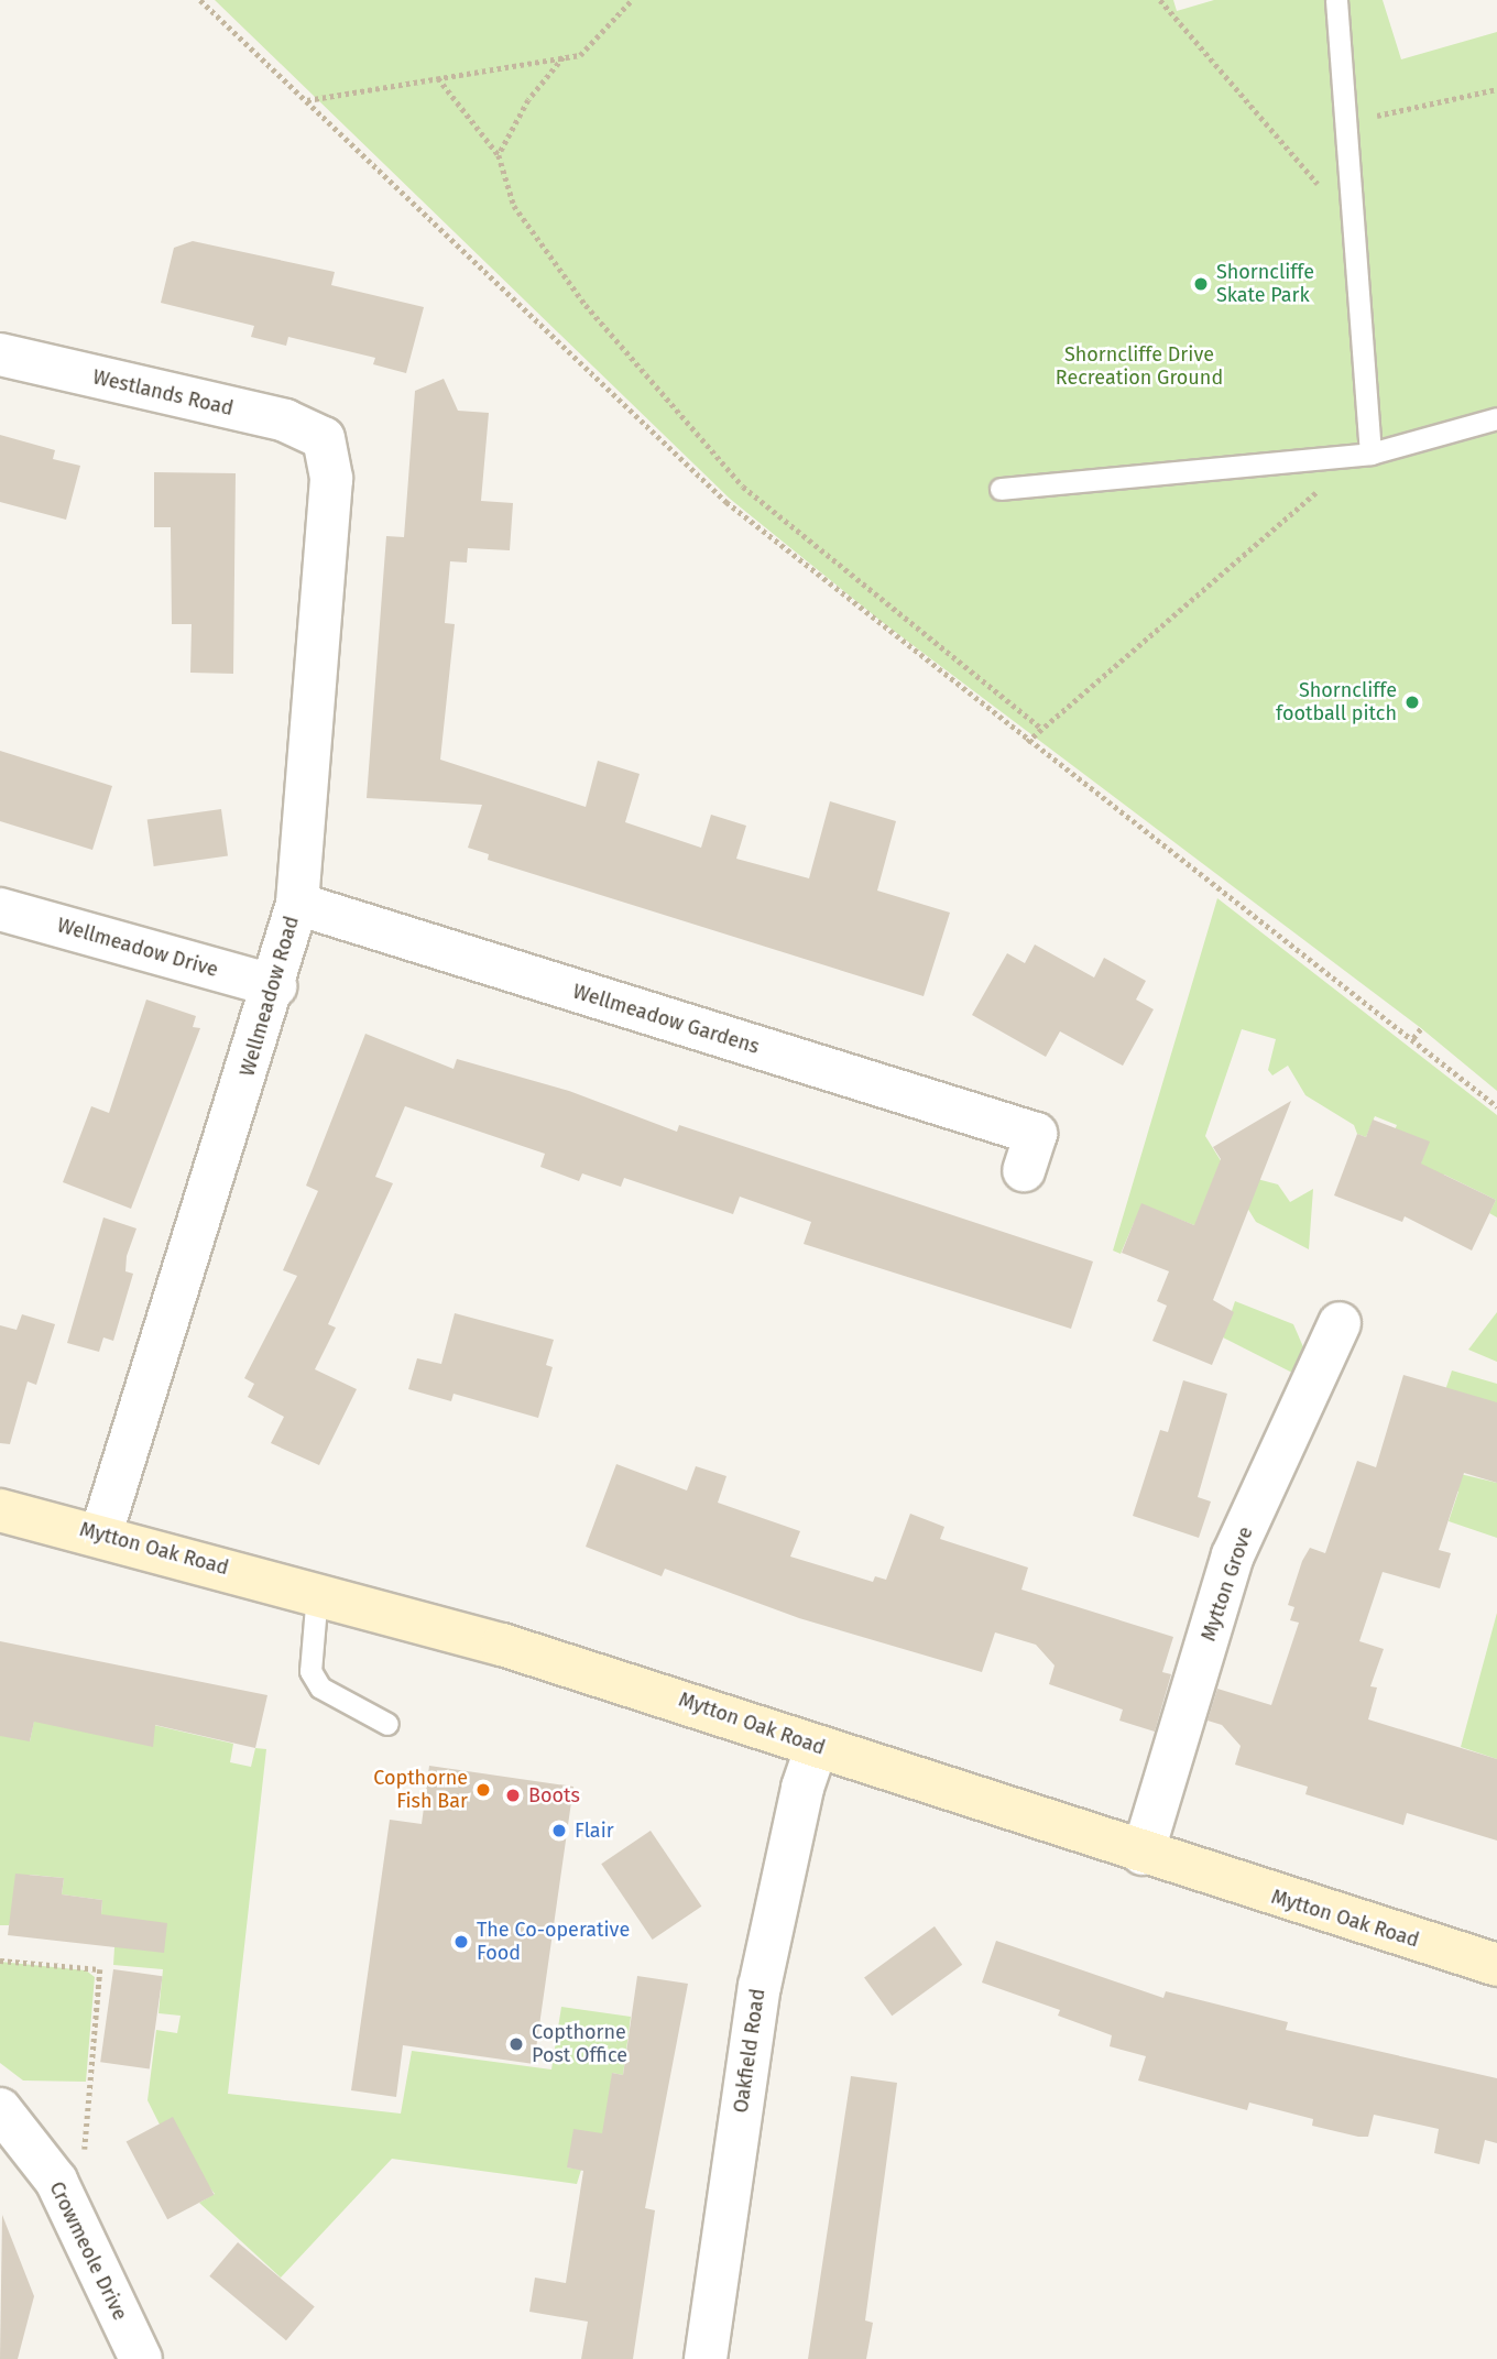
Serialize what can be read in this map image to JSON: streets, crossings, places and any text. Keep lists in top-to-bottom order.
{
  "streets": {
    "main road": ["Mytton Oak Road"],
    "street": [
      "Westlands Road",
      "Wellmeadow Drive",
      "Wellmeadow Road",
      "Wellmeadow Gardens",
      "Mytton Grove",
      "Oakfield Road",
      "Crowmeole Drive"
    ]
  },
  "crossings": [
    ["Westlands Road", "Wellmeadow Road"],
    ["Wellmeadow Drive", "Wellmeadow Road"],
    ["Wellmeadow Road", "Wellmeadow Gardens"],
    ["Wellmeadow Road", "Mytton Oak Road"],
    ["Mytton Oak Road", "Mytton Grove"],
    ["Mytton Oak Road", "Oakfield Road"]
  ],
  "parks": ["Shorncliffe Drive Recreation Ground"],
  "places": [
    "Shorncliffe Skate Park",
    "Shorncliffe football pitch",
    "Copthorne Fish Bar",
    "Boots",
    "Flair",
    "The Co-operative Food",
    "Copthorne Post Office"
  ]
}
